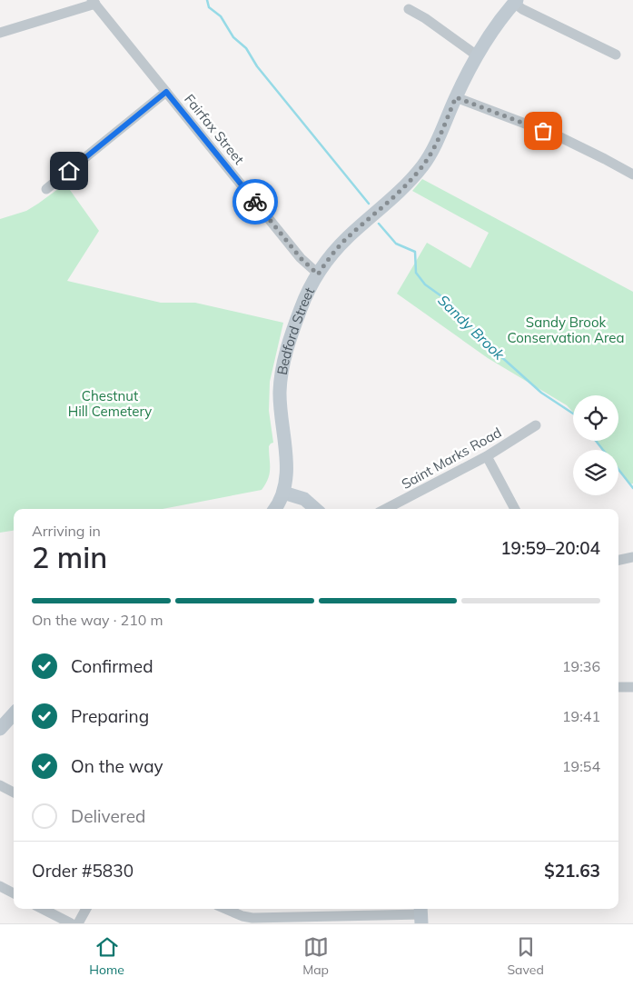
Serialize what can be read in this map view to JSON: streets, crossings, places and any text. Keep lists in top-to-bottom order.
{
  "streets": {
    "main road": ["Bedford Street"],
    "street": ["Fairfax Street", "Saint Marks Road"]
  },
  "crossings": [
    ["Fairfax Street", "Bedford Street"]
  ],
  "water": ["Sandy Brook"],
  "parks": ["Sandy Brook Conservation Area", "Chestnut Hill Cemetery"],
  "page": {
    "heading": ["2 min", "Arriving in", "19:59–20:04"],
    "panel": ["Order #5830", "$21.63"],
    "bar": "On the way · 210 m",
    "list": [
      ["Confirmed", "19:36"],
      ["Preparing", "19:41"],
      ["On the way", "19:54"],
      "Delivered"
    ],
    "tabs": ["Home", "Map", "Saved"]
  }
}
